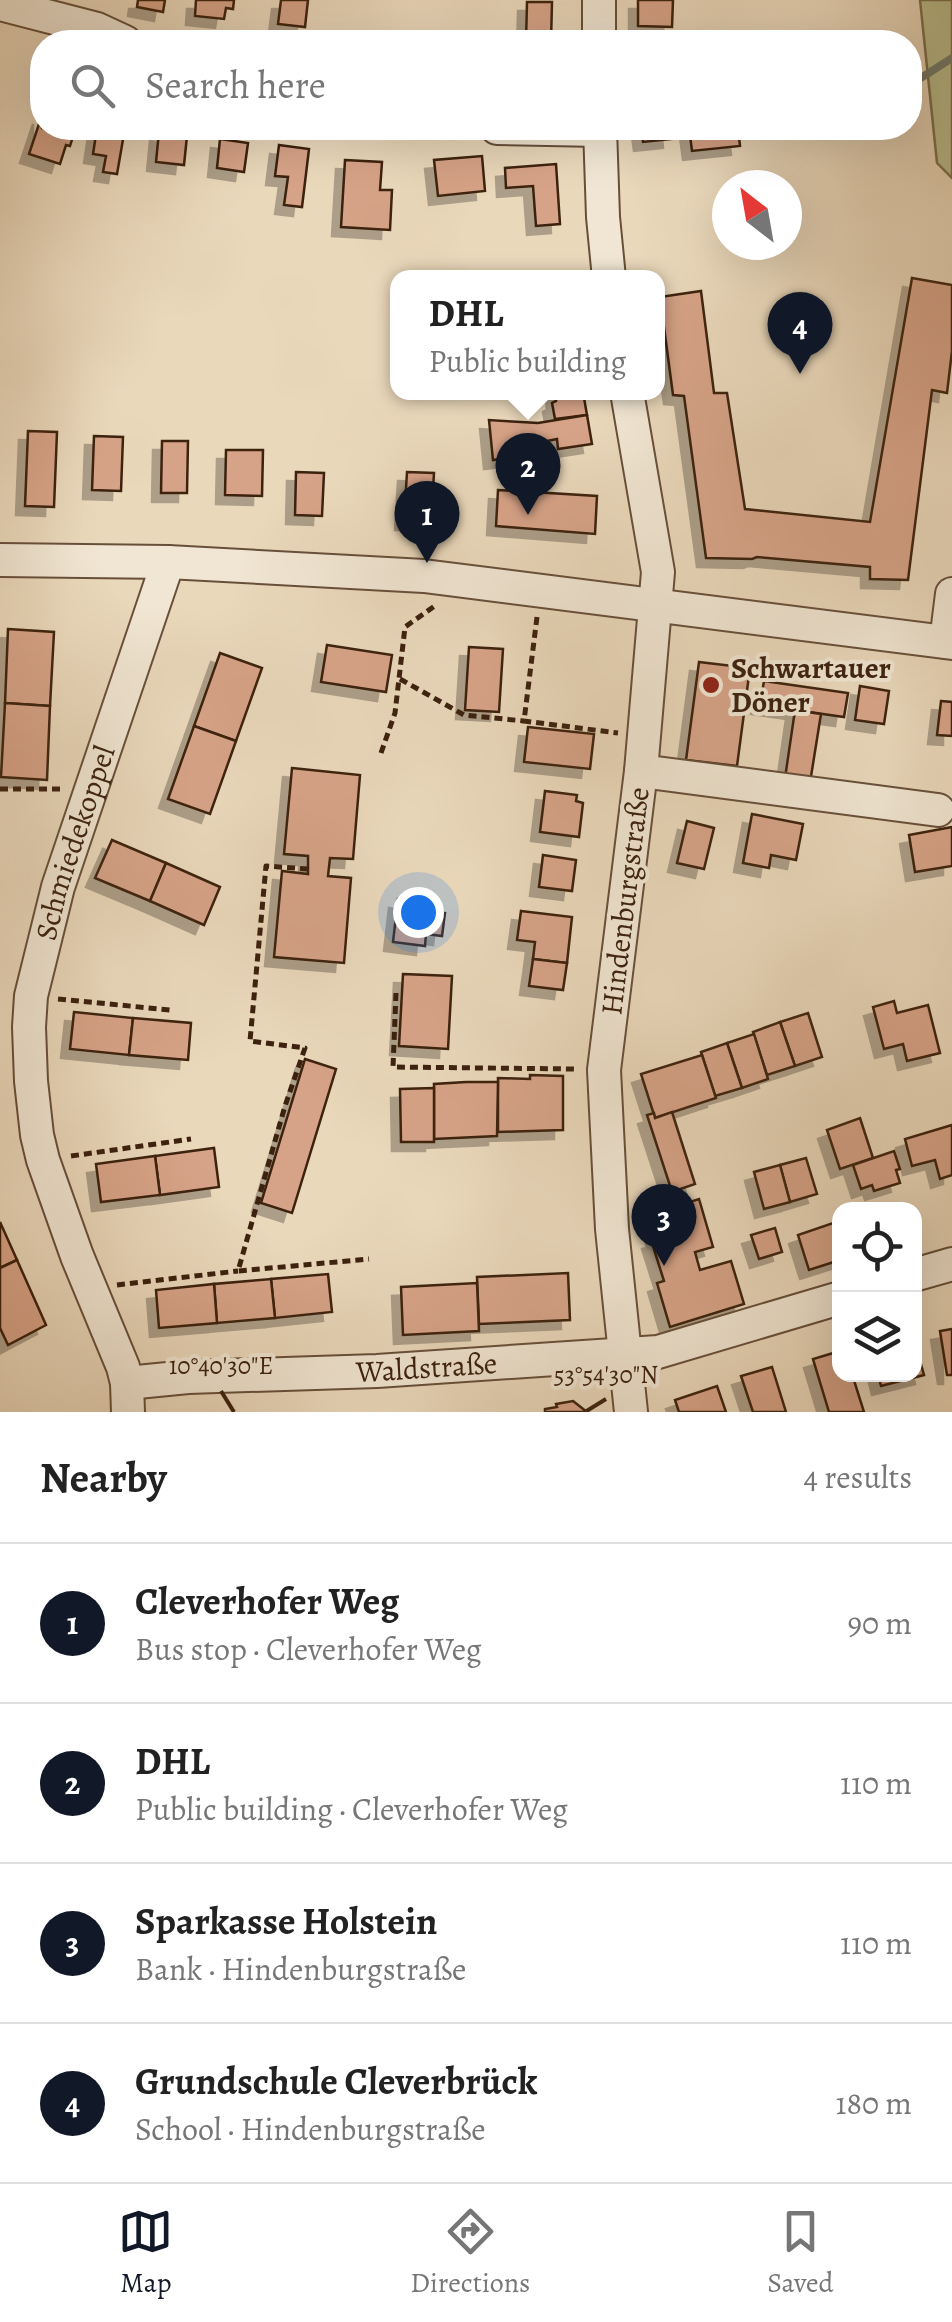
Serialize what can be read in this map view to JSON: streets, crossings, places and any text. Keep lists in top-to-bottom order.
{
  "streets": {
    "street": ["Schmiedekoppel", "Hindenburgstraße", "Waldstraße"]
  },
  "crossings": [
    ["Schmiedekoppel", "Waldstraße"],
    ["Hindenburgstraße", "Waldstraße"]
  ],
  "places": ["Schwartauer Döner"],
  "north": "top left",
  "page": {
    "search": "Search here",
    "popup": ["DHL", "Public building"],
    "pins": [
      "4",
      "2",
      "1",
      "3"
    ],
    "heading": ["Nearby", "4 results"],
    "list": [
      {
        "mark": "1",
        "name": "Cleverhofer Weg",
        "note": "Bus stop · Cleverhofer Weg",
        "value": "90 m"
      },
      {
        "mark": "2",
        "name": "DHL",
        "note": "Public building · Cleverhofer Weg",
        "value": "110 m"
      },
      {
        "mark": "3",
        "name": "Sparkasse Holstein",
        "note": "Bank · Hindenburgstraße",
        "value": "110 m"
      },
      {
        "mark": "4",
        "name": "Grundschule Cleverbrück",
        "note": "School · Hindenburgstraße",
        "value": "180 m"
      }
    ],
    "nav": ["Map", "Directions", "Saved"]
  },
  "coordinates": ["10°40'30\"E", "53°54'30\"N"]
}
